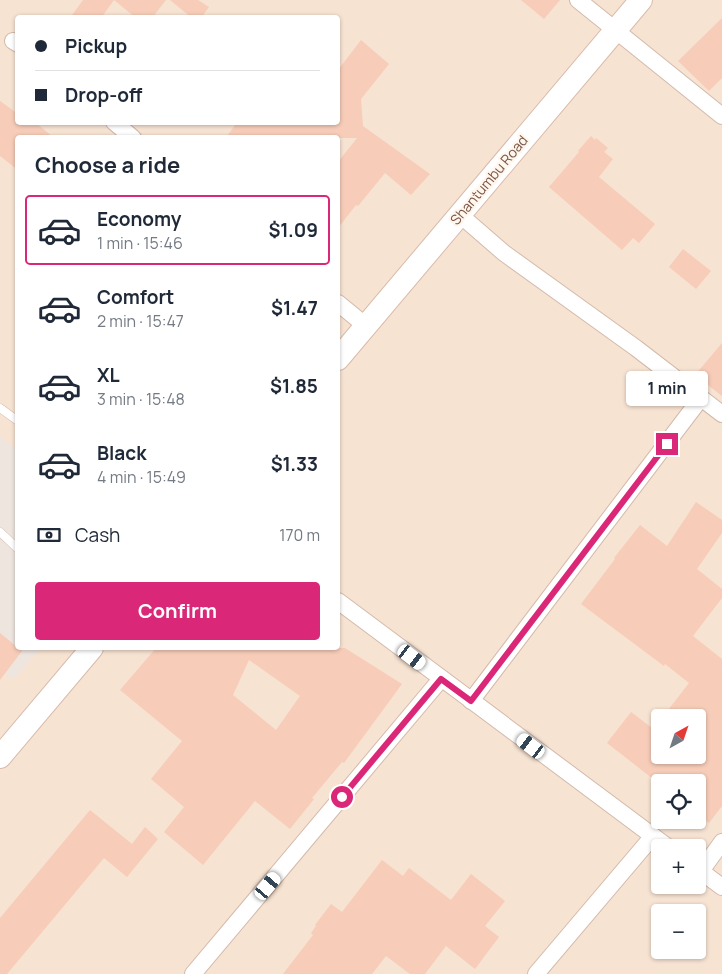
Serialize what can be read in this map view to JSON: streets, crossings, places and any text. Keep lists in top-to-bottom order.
{
  "streets": {
    "street": ["Shantumbu Road"]
  },
  "north": "top right",
  "page": {
    "banner": ["Pickup", "Drop-off"],
    "heading": "Choose a ride",
    "list": [
      {
        "name": "Economy",
        "note": "1 min · 15:46",
        "value": "$1.09"
      },
      {
        "name": "Comfort",
        "note": "2 min · 15:47",
        "value": "$1.47"
      },
      {
        "name": "XL",
        "note": "3 min · 15:48",
        "value": "$1.85"
      },
      {
        "name": "Black",
        "note": "4 min · 15:49",
        "value": "$1.33"
      }
    ],
    "bubble": "1 min",
    "pay": ["Cash", "170 m"],
    "buttons": "Confirm",
    "map_buttons": ["+", "−"]
  }
}
